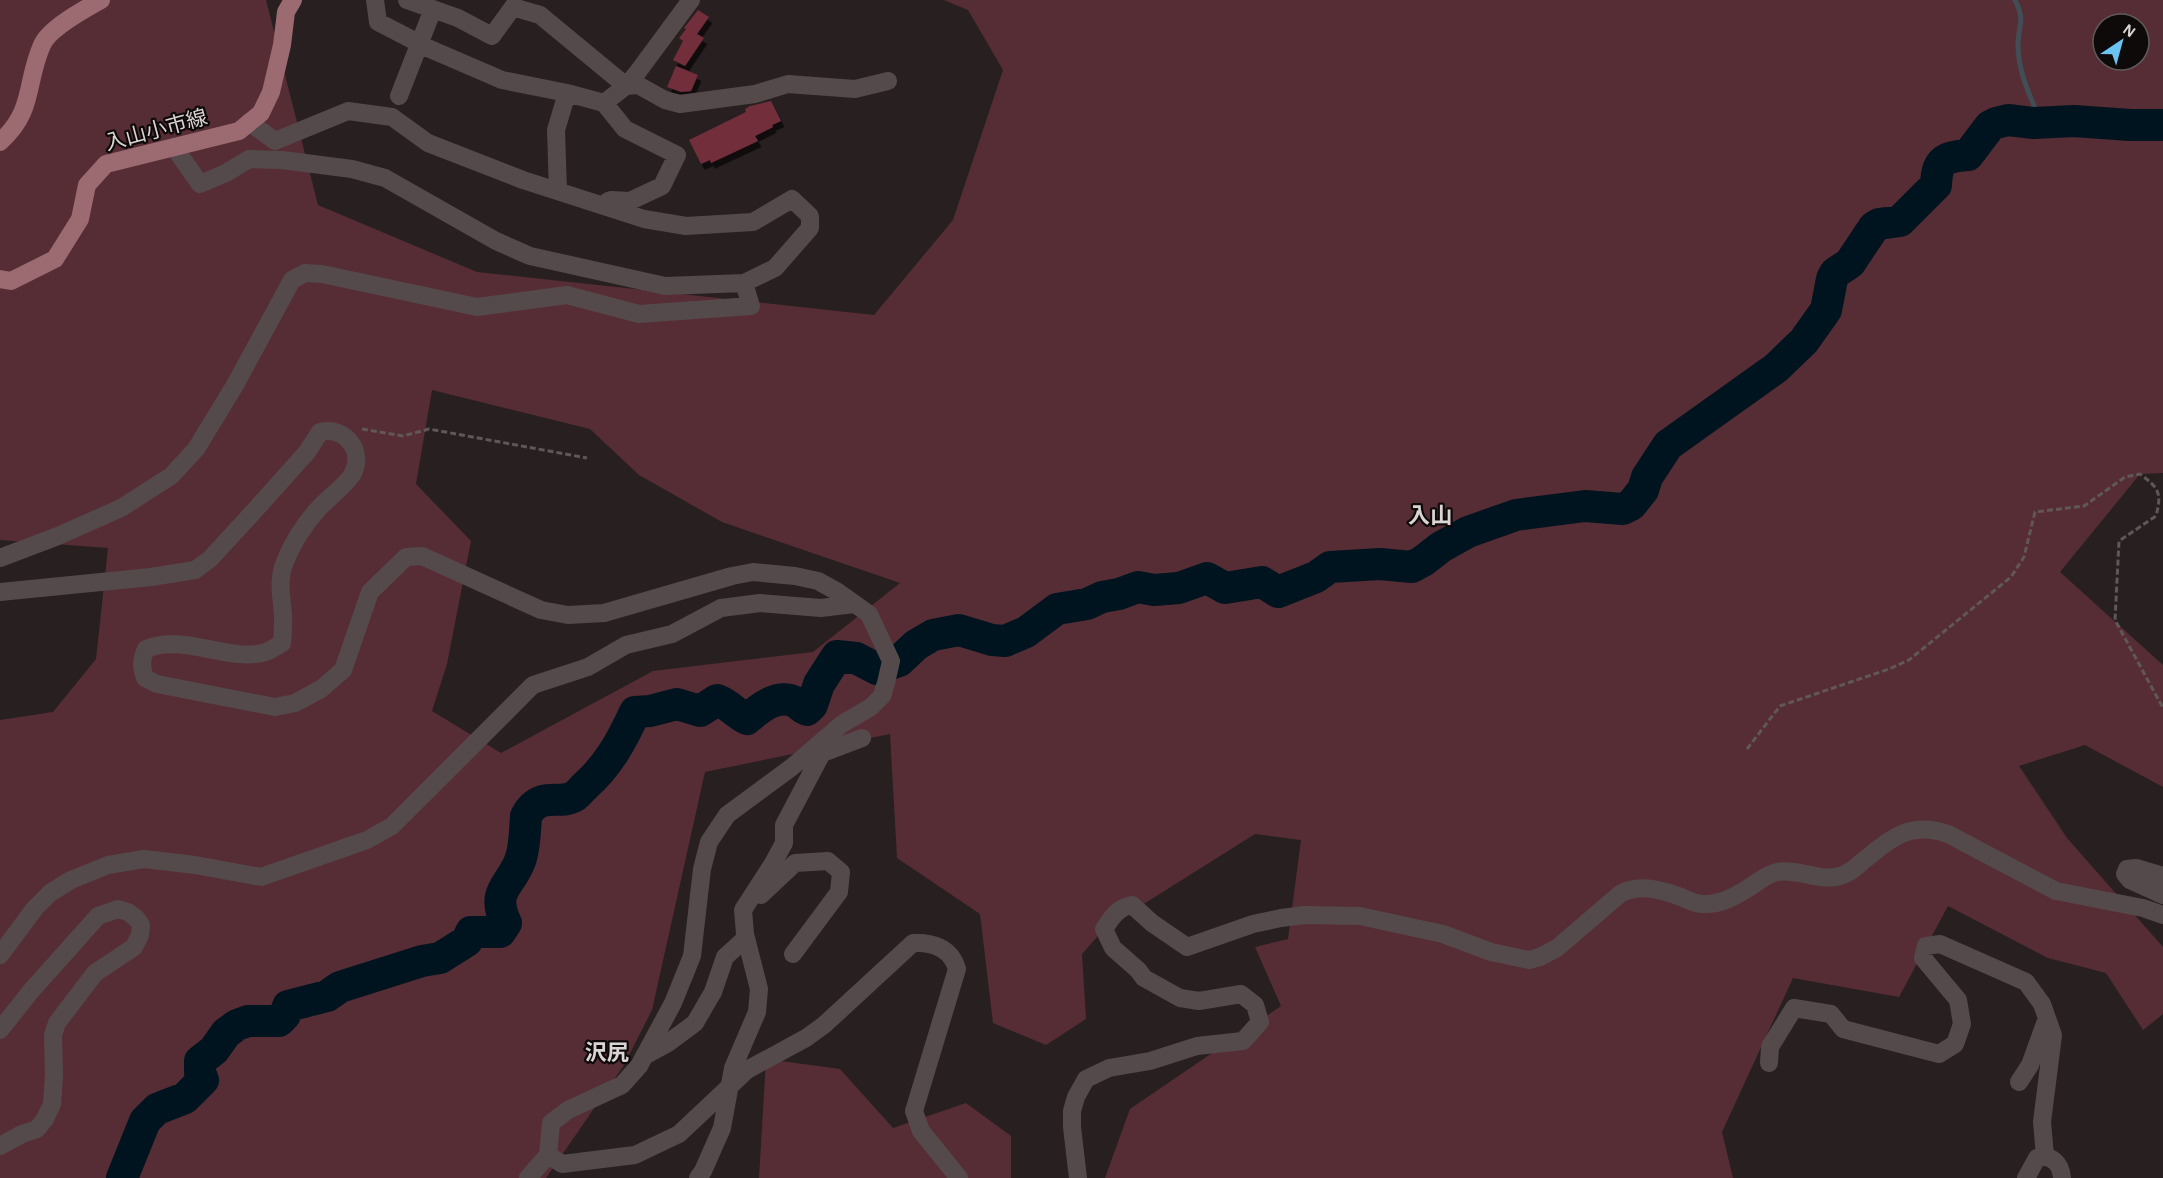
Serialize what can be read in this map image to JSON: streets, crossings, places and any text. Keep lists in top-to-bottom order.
{
  "streets": {
    "main road": ["入山小市線"]
  },
  "districts": ["入山", "沢尻"],
  "north": "top right"
}
